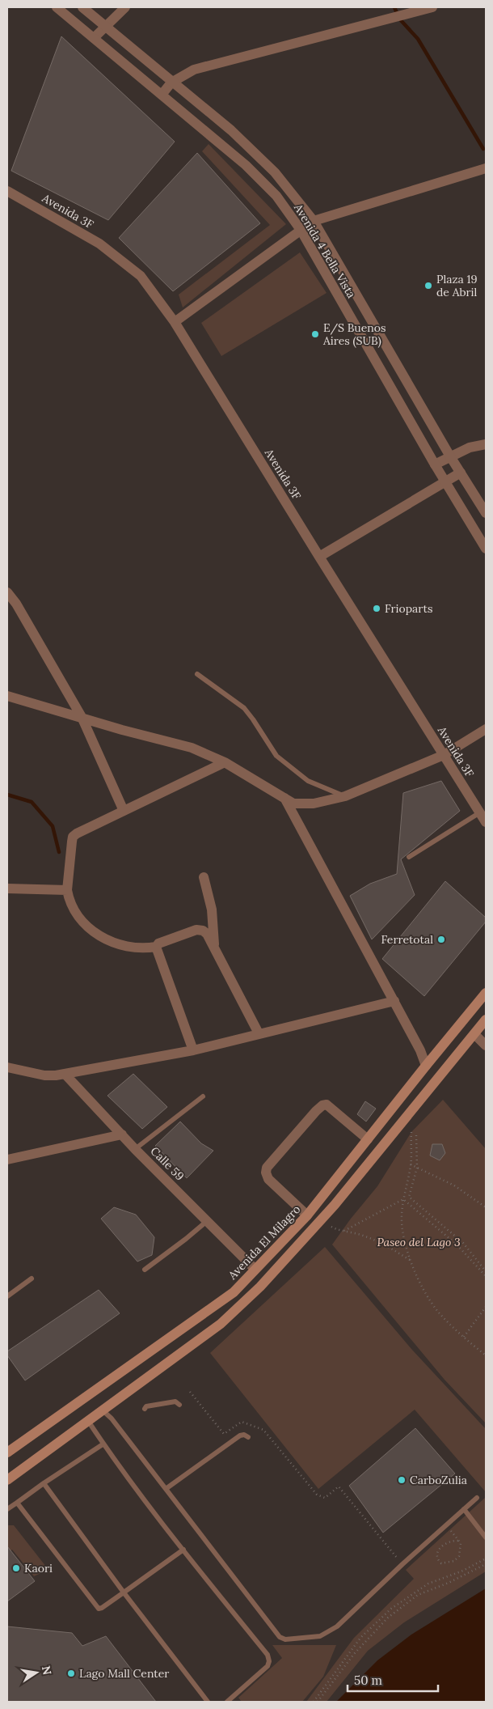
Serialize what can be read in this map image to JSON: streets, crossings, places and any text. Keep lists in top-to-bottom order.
{
  "streets": {
    "main road": ["Avenida El Milagro"],
    "street": ["Avenida 3F", "Avenida 4 Bella Vista", "Calle 59"]
  },
  "crossings": [
    ["Calle 59", "Avenida El Milagro"]
  ],
  "parks": ["Paseo del Lago 3"],
  "places": [
    "Plaza 19 de Abril",
    "E/S Buenos Aires (SUB)",
    "Frioparts",
    "Ferretotal",
    "CarboZulia",
    "Kaori",
    "Lago Mall Center"
  ],
  "scale_bar": "50 m",
  "north": "right"
}
